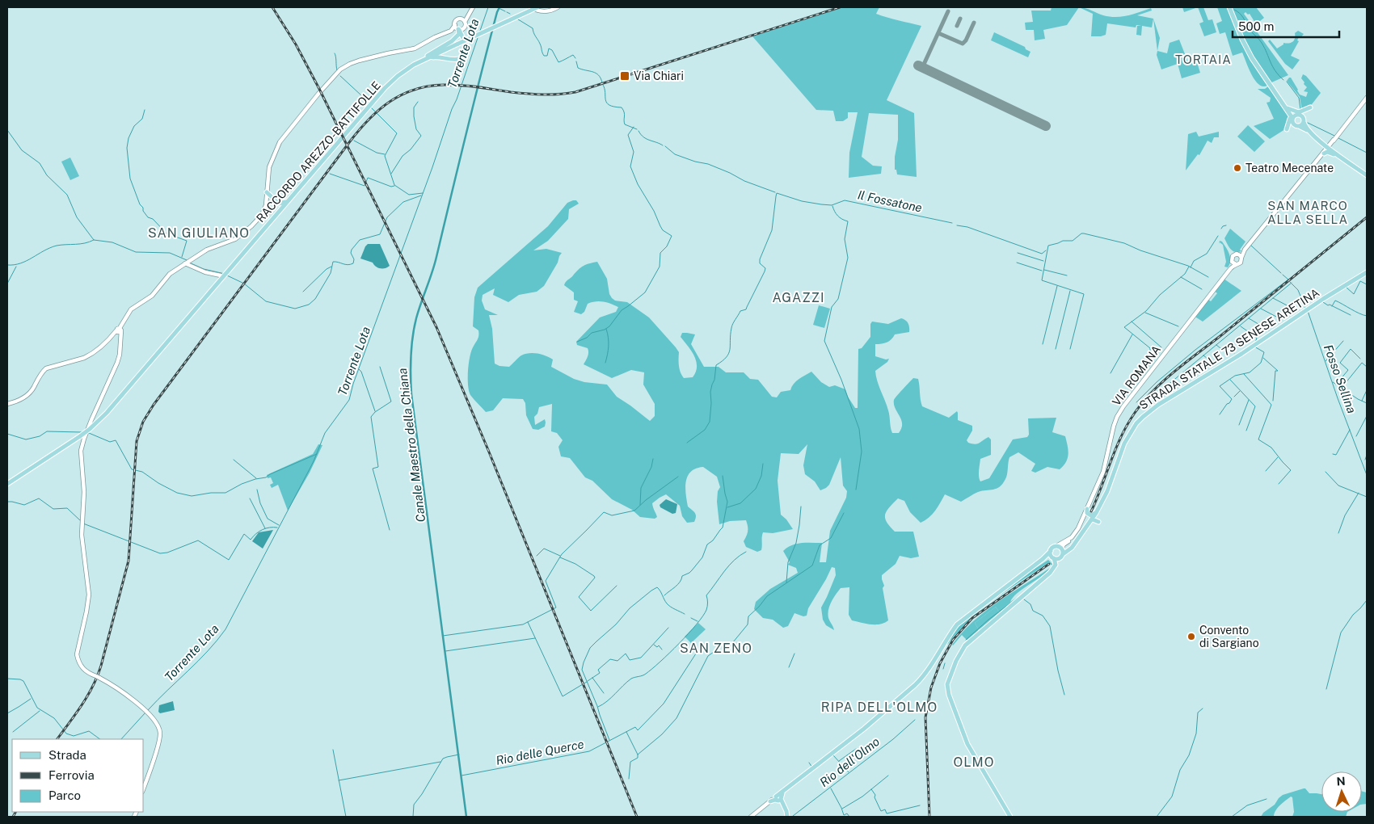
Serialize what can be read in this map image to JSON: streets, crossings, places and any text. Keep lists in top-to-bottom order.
{
  "streets": {
    "main road": ["RACCORDO AREZZO-BATTIFOLLE", "STRADA STATALE 73 SENESE ARETINA", "VIA ROMANA"]
  },
  "crossings": [
    ["STRADA STATALE 73 SENESE ARETINA", "VIA ROMANA"]
  ],
  "districts": [
    "TORTAIA",
    "SAN MARCO ALLA SELLA",
    "SAN GIULIANO",
    "AGAZZI",
    "SAN ZENO",
    "RIPA DELL'OLMO",
    "OLMO"
  ],
  "water": [
    "Torrente Lota",
    "Il Fossatone",
    "Fosso Sellina",
    "Canale Maestro della Chiana",
    "Rio delle Querce",
    "Rio dell'Olmo"
  ],
  "places": {
    "transit": ["Via Chiari"],
    "other": ["Teatro Mecenate", "Convento di Sargiano"]
  },
  "legend": ["Strada", "Ferrovia", "Parco"],
  "scale_bar": "500 m",
  "north": "top"
}
